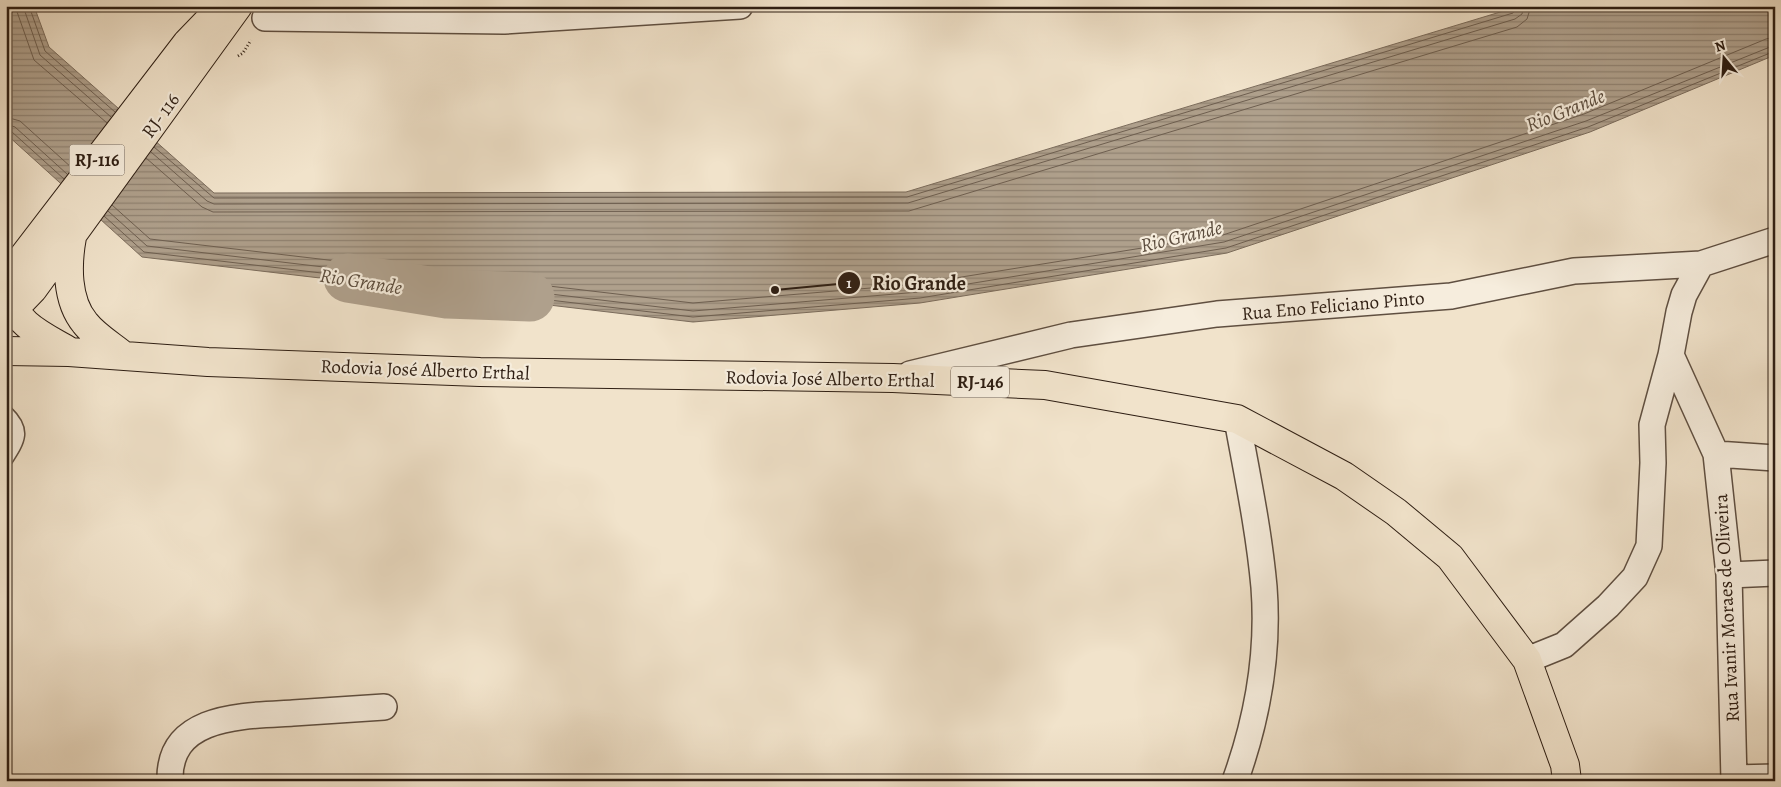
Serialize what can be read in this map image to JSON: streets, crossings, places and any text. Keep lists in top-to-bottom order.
{
  "streets": {
    "main road": [
      "RJ- 116",
      "RJ-116",
      "Rodovia José Alberto Erthal",
      "RJ-146"
    ],
    "street": ["Rua Eno Feliciano Pinto", "Rua Ivanir Moraes de Oliveira"]
  },
  "crossings": [
    ["RJ- 116", "RJ-116"],
    ["Rua Eno Feliciano Pinto", "Rodovia José Alberto Erthal"]
  ],
  "water": ["Rio Grande"],
  "places": ["Rio Grande"],
  "north": "top"
}
